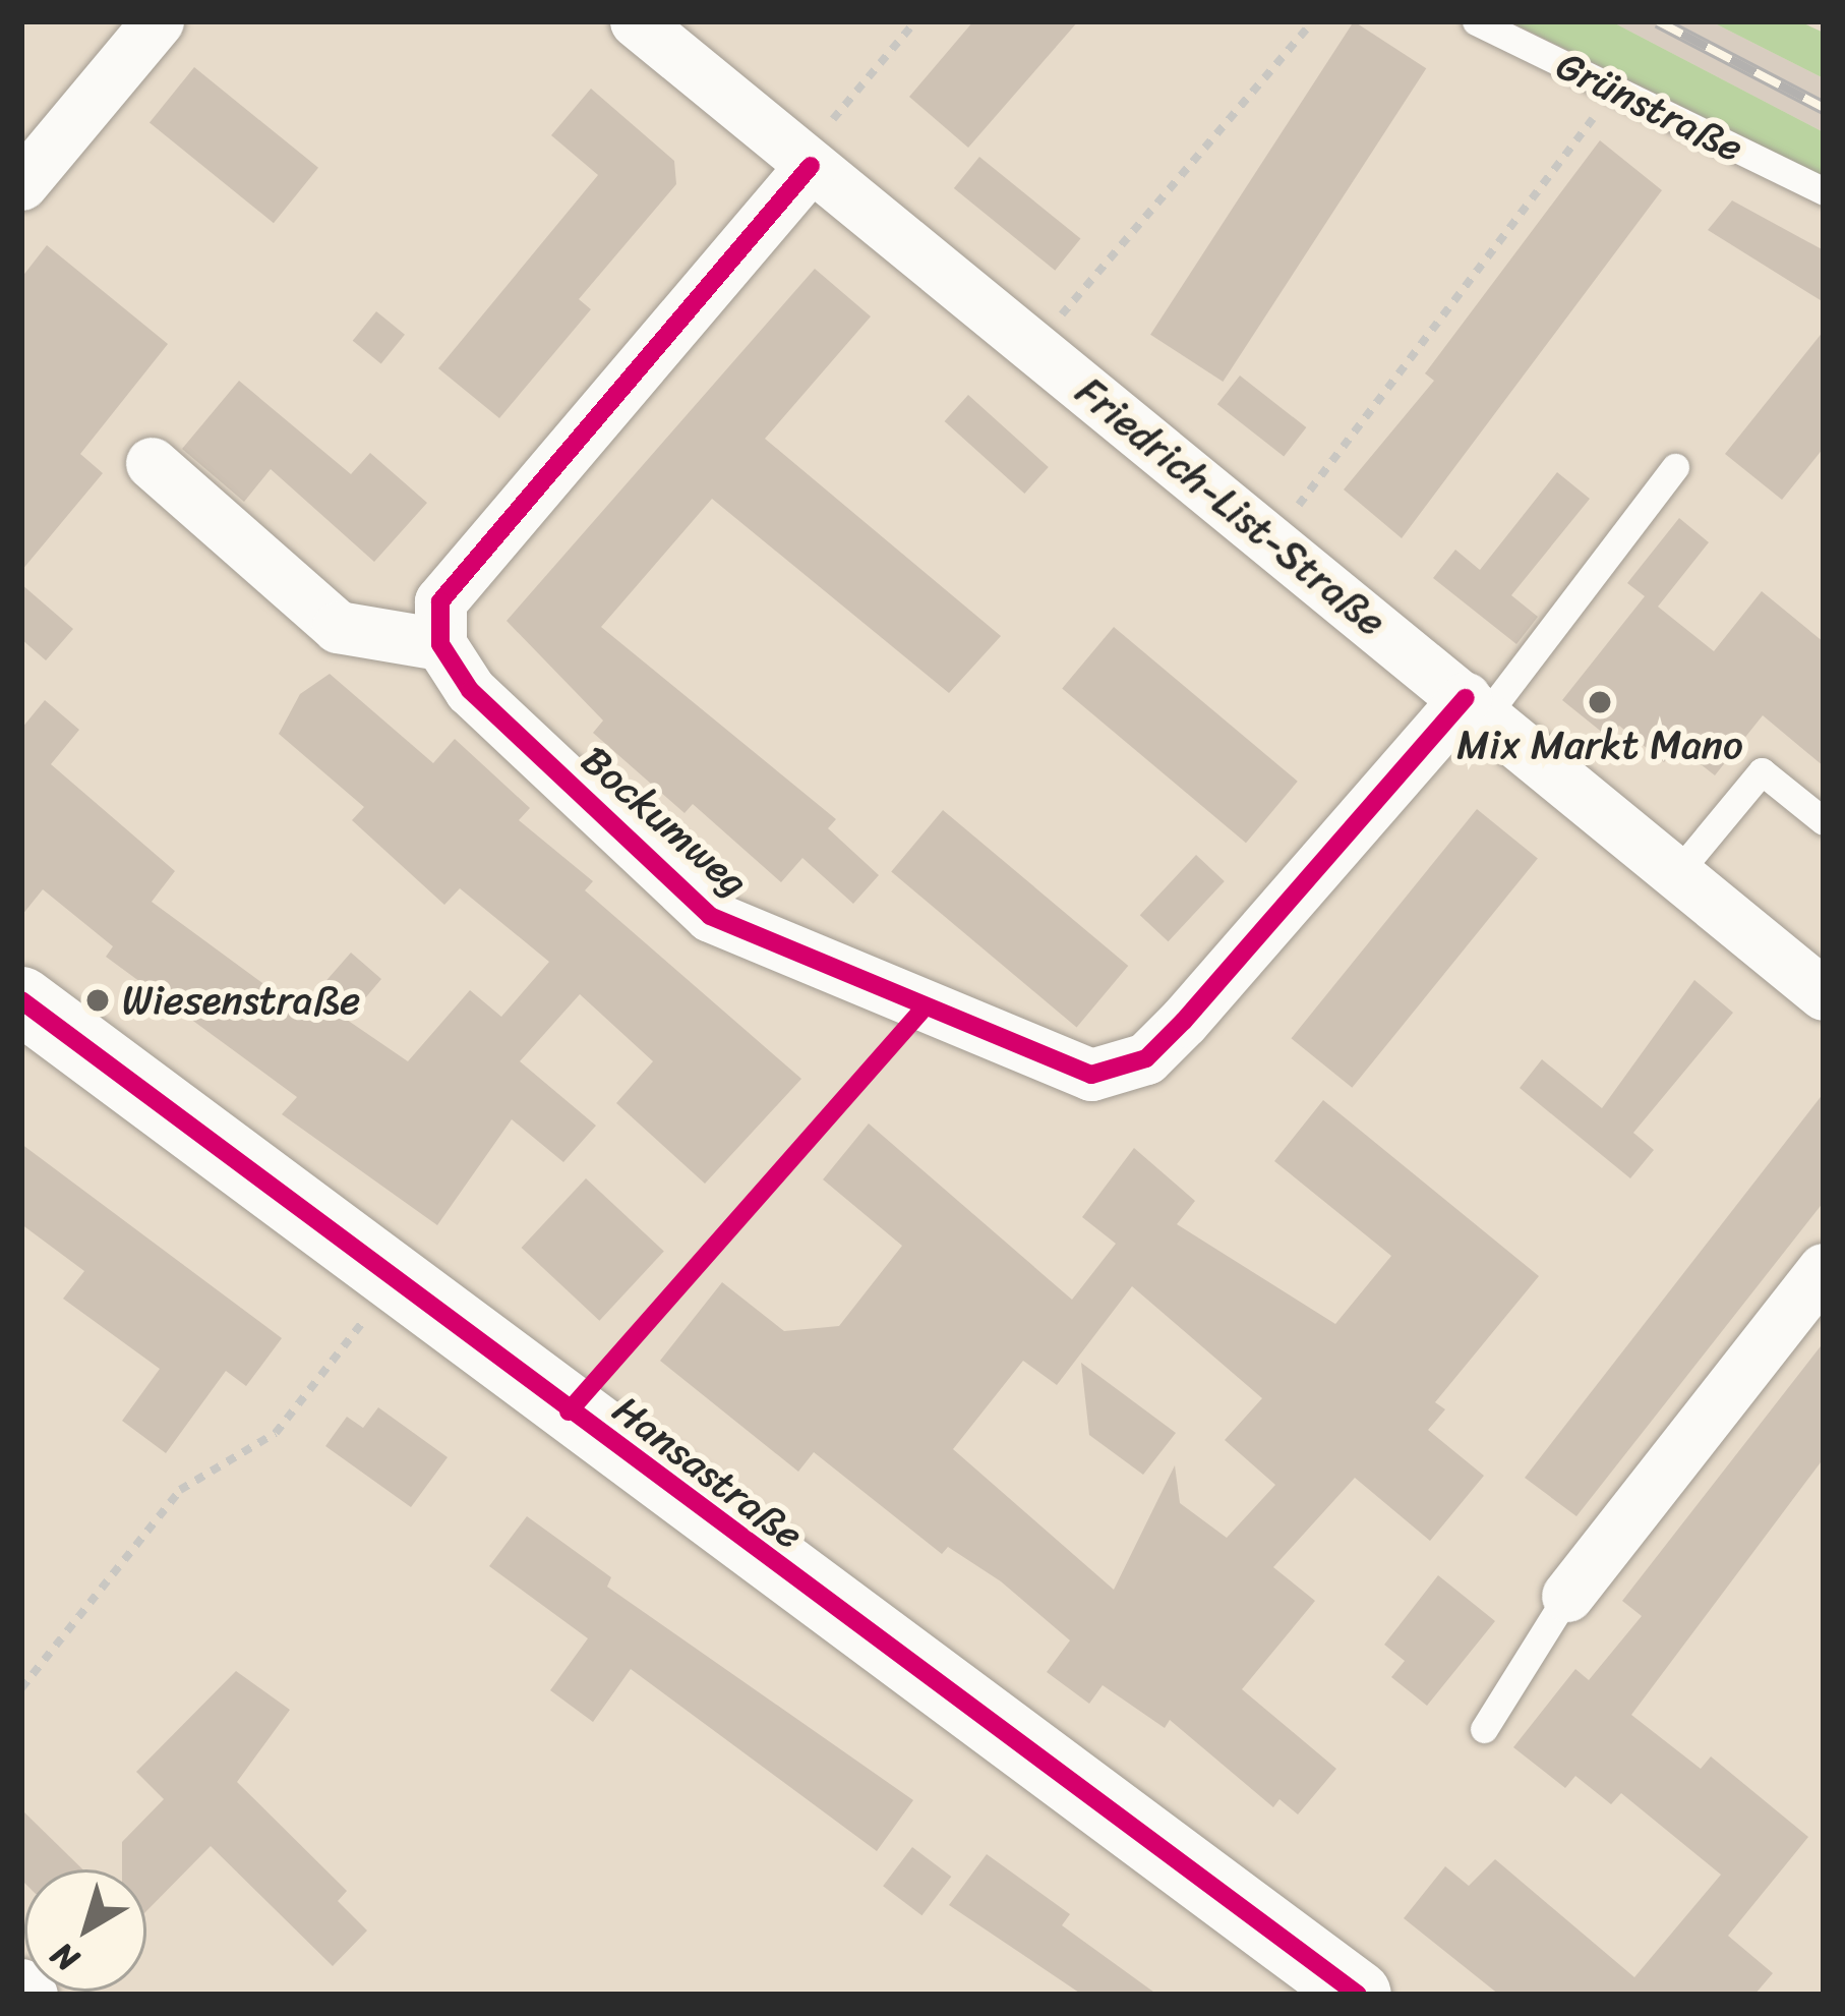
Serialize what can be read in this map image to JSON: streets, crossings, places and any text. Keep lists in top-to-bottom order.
{
  "streets": {
    "main road": ["Hansastraße"],
    "street": ["Friedrich-List-Straße", "Bockumweg"],
    "lane": ["Grünstraße"]
  },
  "crossings": [
    ["Friedrich-List-Straße", "Bockumweg"]
  ],
  "places": ["Mix Markt Mano", "Wiesenstraße"],
  "north": "bottom left"
}
